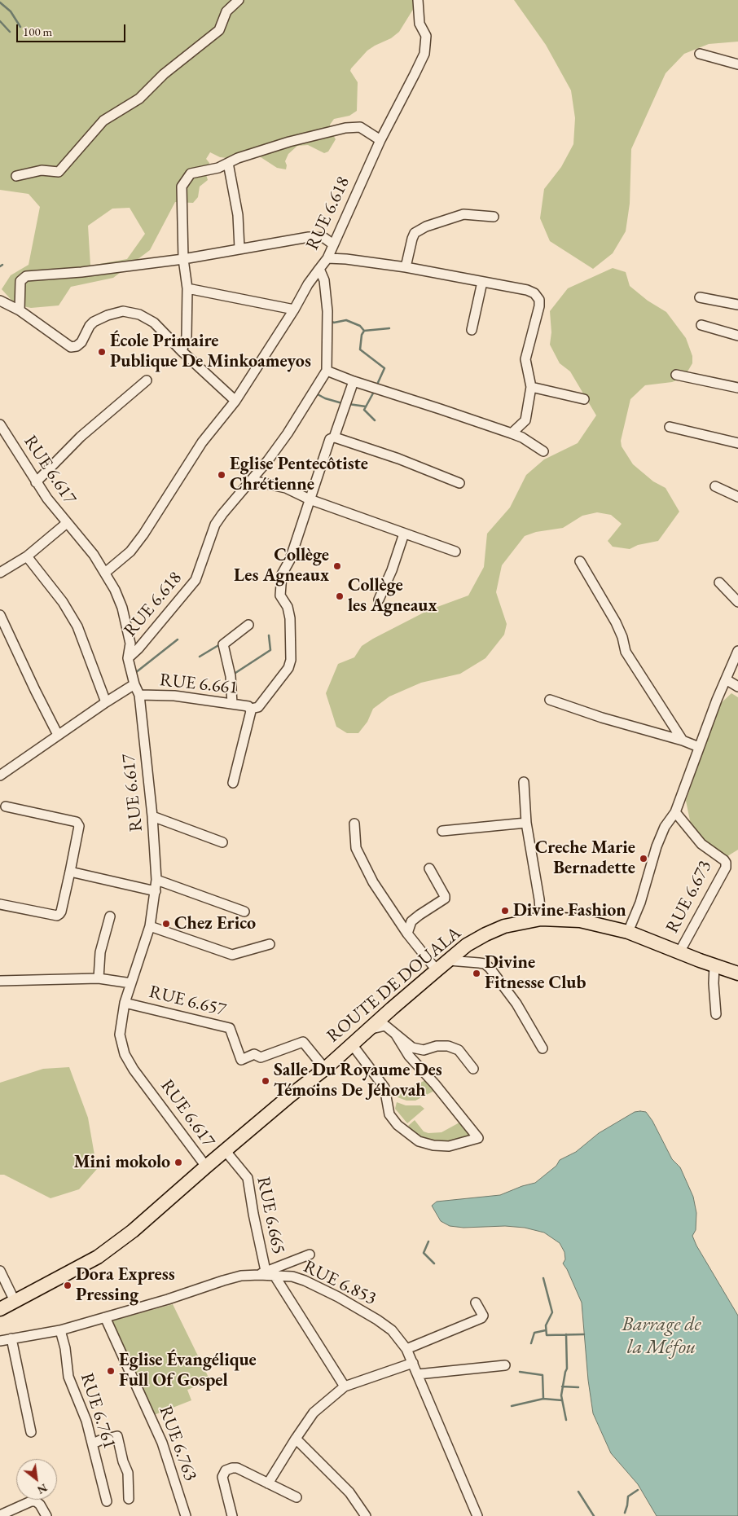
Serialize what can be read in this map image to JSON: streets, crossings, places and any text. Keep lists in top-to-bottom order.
{
  "streets": {
    "highway": ["ROUTE DE DOUALA"],
    "street": [
      "RUE 6.618",
      "RUE 6.617",
      "RUE 6.661",
      "RUE 6.673",
      "RUE 6.657",
      "RUE 6.665",
      "RUE 6.853",
      "RUE 6.761",
      "RUE 6.763"
    ]
  },
  "crossings": [
    ["RUE 6.618", "RUE 6.617"],
    ["RUE 6.617", "RUE 6.661"],
    ["RUE 6.617", "ROUTE DE DOUALA"],
    ["RUE 6.617", "RUE 6.657"],
    ["RUE 6.673", "ROUTE DE DOUALA"],
    ["ROUTE DE DOUALA", "RUE 6.657"],
    ["ROUTE DE DOUALA", "RUE 6.665"],
    ["RUE 6.665", "RUE 6.853"],
    ["RUE 6.853", "RUE 6.761"],
    ["RUE 6.853", "RUE 6.763"]
  ],
  "water": ["Barrage de la Méfou"],
  "places": [
    "École Primaire Publique De Minkoameyos",
    "Eglise Pentecôtiste Chrétienne",
    "Collège Les Agneaux",
    "Collège les Agneaux",
    "Creche Marie Bernadette",
    "Divine Fashion",
    "Chez Erico",
    "Divine Fitnesse Club",
    "Salle Du Royaume Des Témoins De Jéhovah",
    "Mini mokolo",
    "Dora Express Pressing",
    "Eglise Évangélique Full Of Gospel"
  ],
  "scale_bar": "100 m",
  "north": "bottom right"
}
